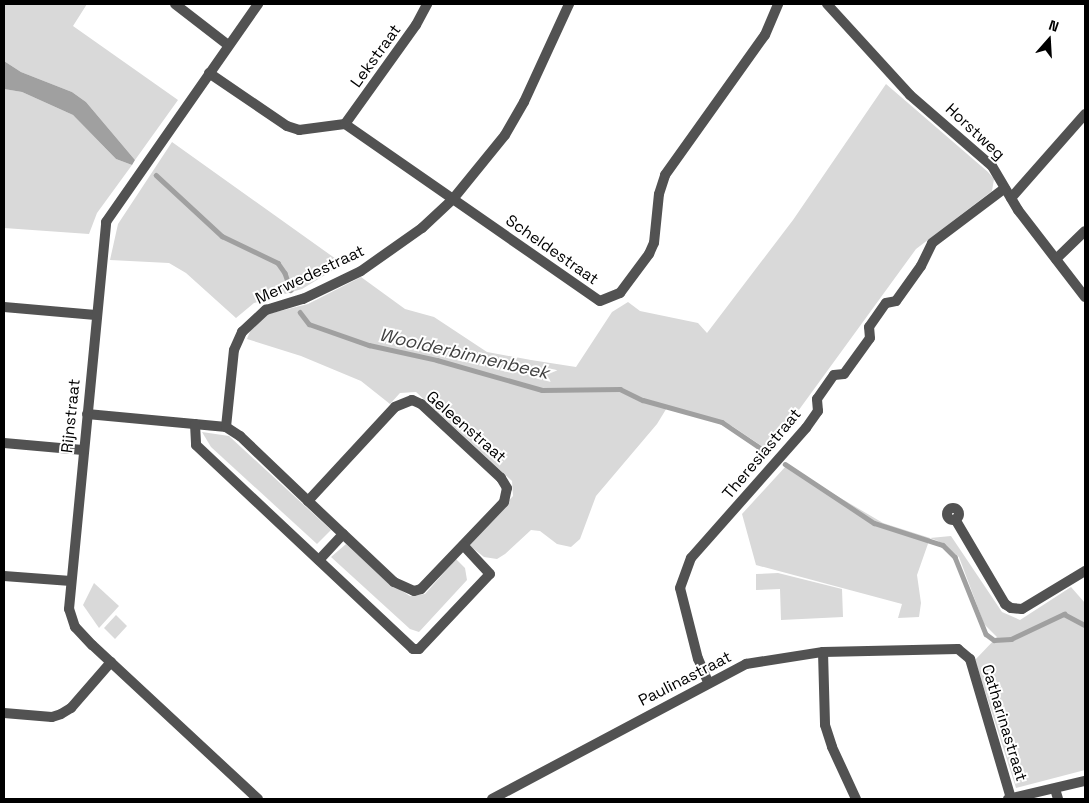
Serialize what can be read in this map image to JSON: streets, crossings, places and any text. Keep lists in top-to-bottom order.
{
  "streets": {
    "street": [
      "Lekstraat",
      "Horstweg",
      "Scheldestraat",
      "Merwedestraat",
      "Rijnstraat",
      "Geleenstraat",
      "Theresiastraat",
      "Paulinastraat",
      "Catharinastraat"
    ]
  },
  "crossings": [
    ["Lekstraat", "Scheldestraat"],
    ["Horstweg", "Theresiastraat"],
    ["Scheldestraat", "Merwedestraat"],
    ["Merwedestraat", "Geleenstraat"],
    ["Theresiastraat", "Paulinastraat"],
    ["Paulinastraat", "Catharinastraat"]
  ],
  "water": ["Woolderbinnenbeek"],
  "north": "top"
}
